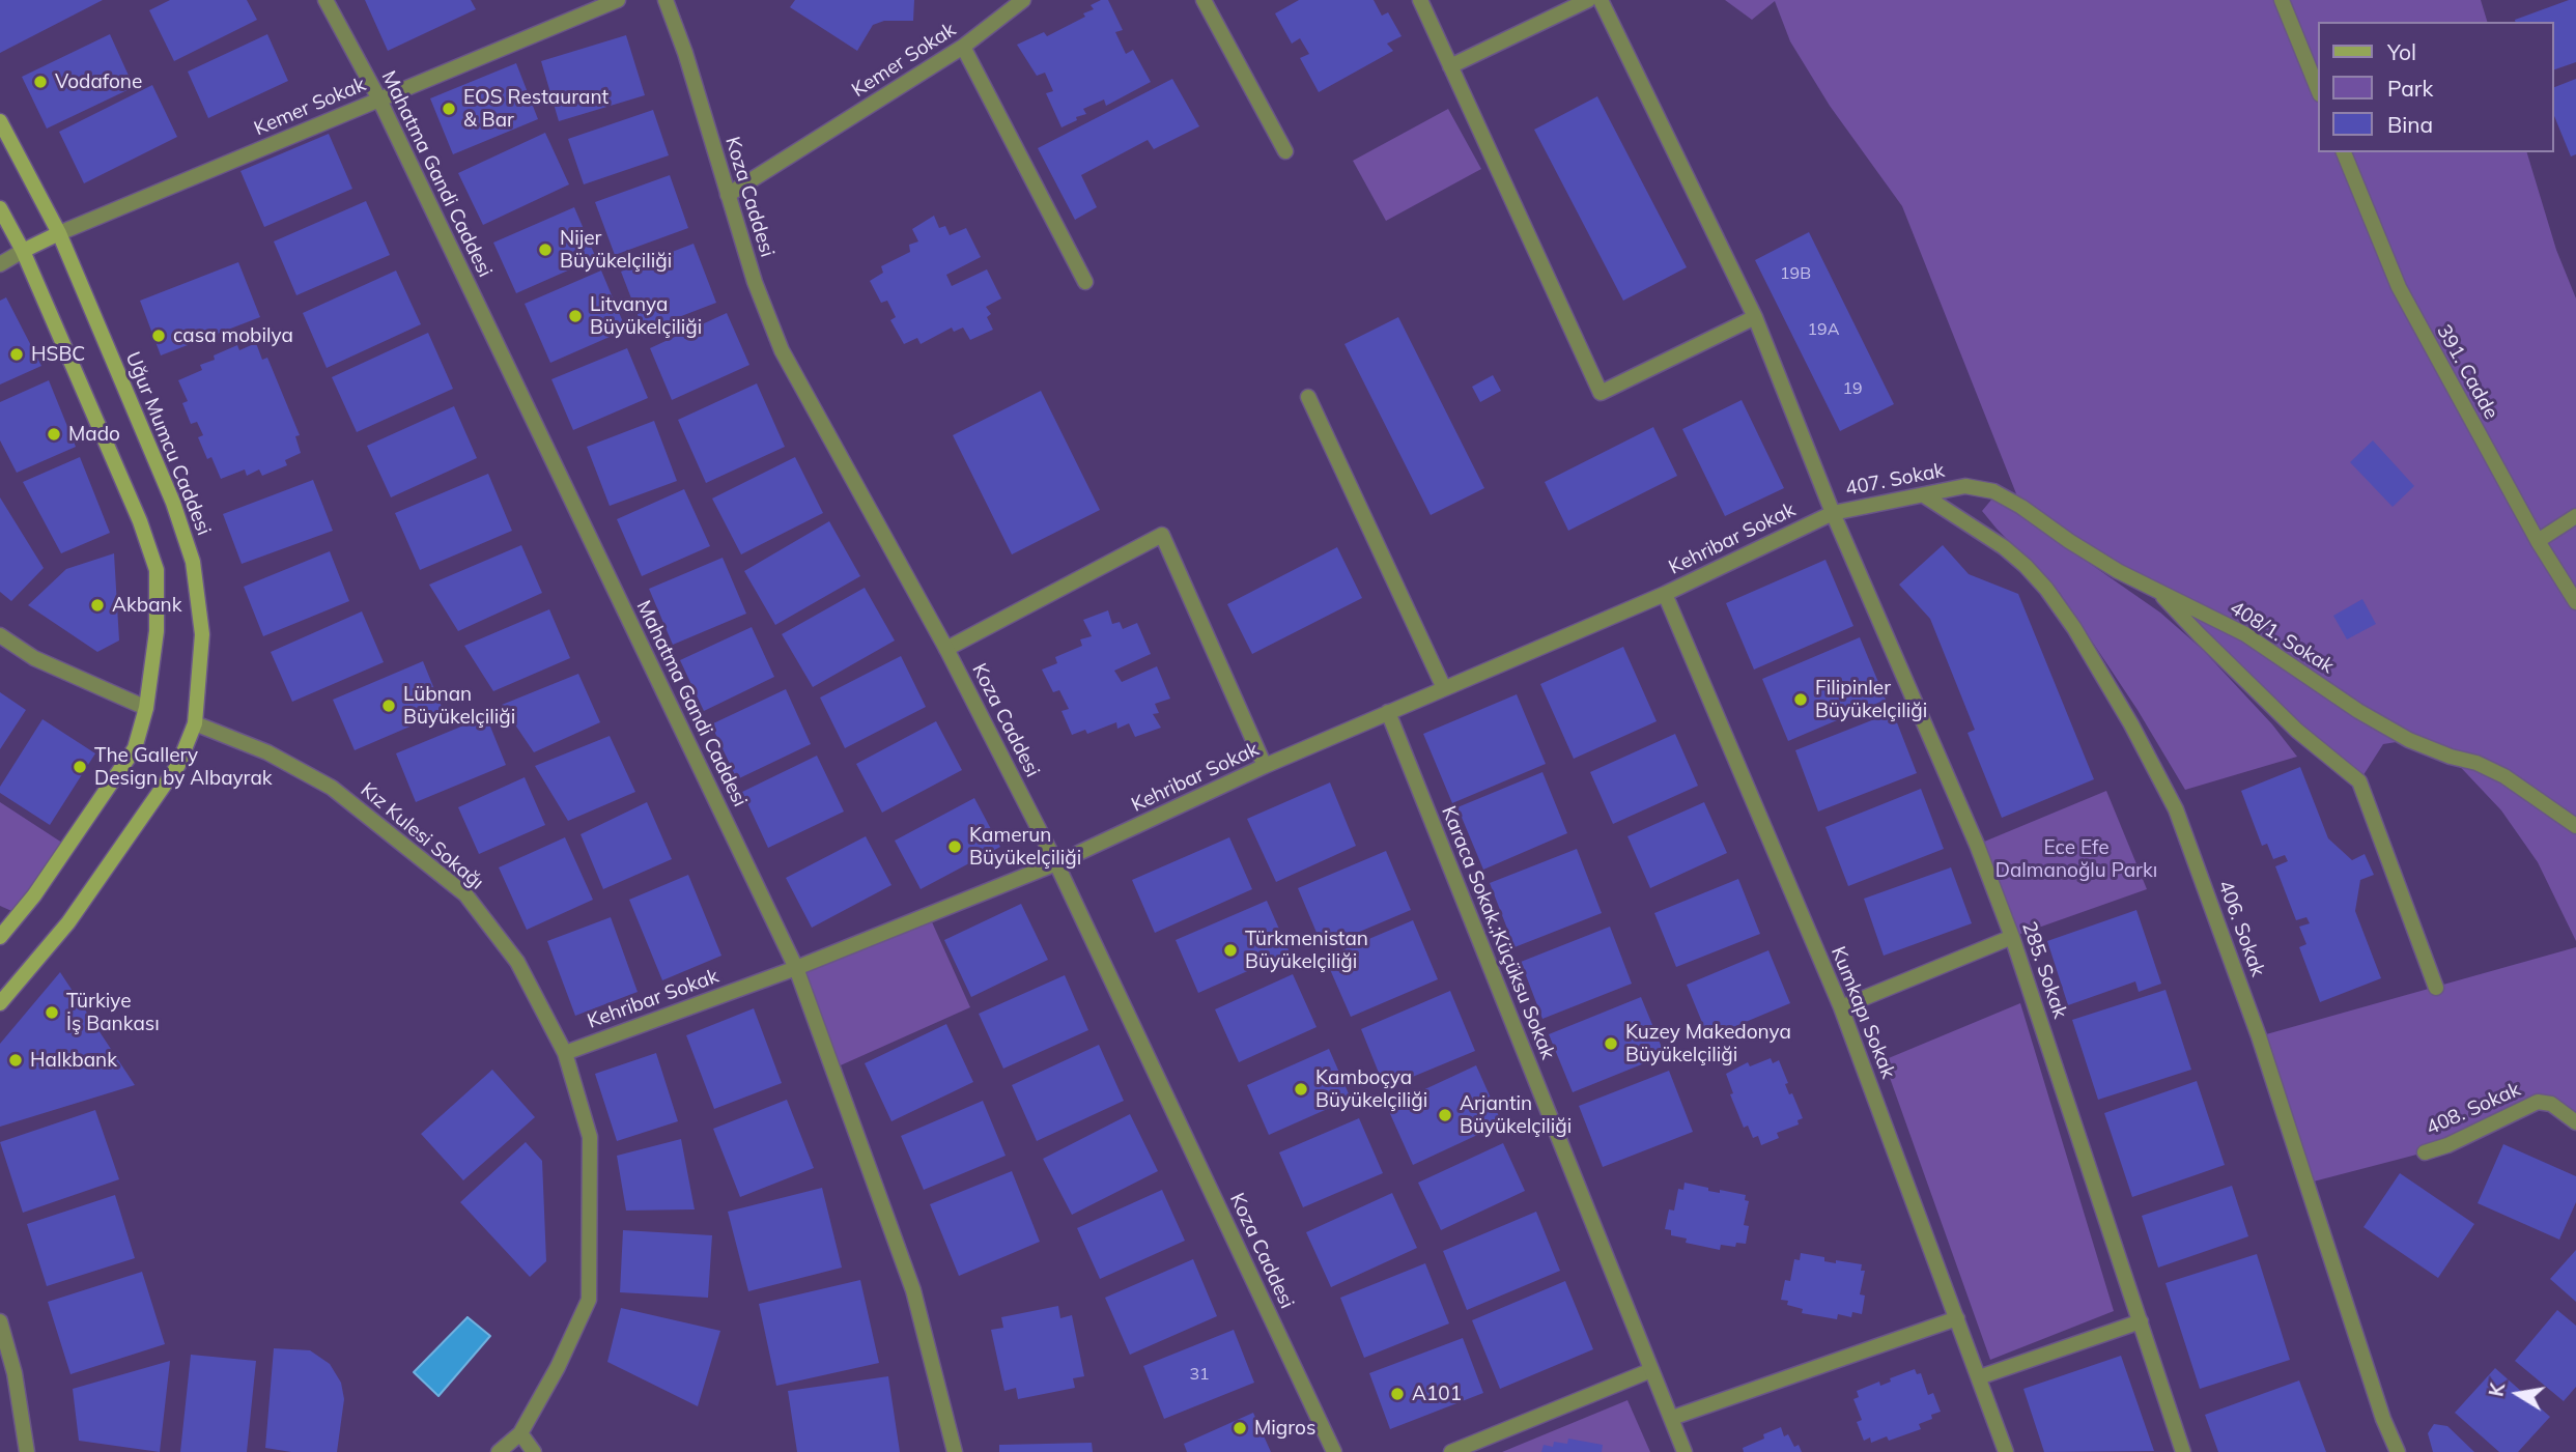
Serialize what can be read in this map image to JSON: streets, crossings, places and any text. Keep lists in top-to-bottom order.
{
  "streets": {
    "main road": ["Uğur Mumcu Caddesi"],
    "street": [
      "Kemer Sokak",
      "Mahatma Gandi Caddesi",
      "Koza Caddesi",
      "391. Cadde",
      "407. Sokak",
      "Kehribar Sokak",
      "408/1. Sokak",
      "Kız Kulesi Sokağı",
      "406. Sokak",
      "Karaca Sokak.;Küçüksu Sokak",
      "285. Sokak",
      "Kumkapı Sokak",
      "408. Sokak"
    ]
  },
  "crossings": [
    ["Kemer Sokak", "Mahatma Gandi Caddesi"],
    ["Kemer Sokak", "Koza Caddesi"],
    ["Kemer Sokak", "Uğur Mumcu Caddesi"],
    ["Mahatma Gandi Caddesi", "Kehribar Sokak"],
    ["Koza Caddesi", "Kehribar Sokak"],
    ["Uğur Mumcu Caddesi", "Kız Kulesi Sokağı"],
    ["407. Sokak", "Kehribar Sokak"],
    ["407. Sokak", "408/1. Sokak"],
    ["407. Sokak", "406. Sokak"],
    ["407. Sokak", "285. Sokak"],
    ["Kehribar Sokak", "Kız Kulesi Sokağı"],
    ["Kehribar Sokak", "Karaca Sokak.;Küçüksu Sokak"],
    ["Kehribar Sokak", "285. Sokak"],
    ["Kehribar Sokak", "Kumkapı Sokak"]
  ],
  "parks": ["Ece Efe Dalmanoğlu Parkı"],
  "places": [
    "Vodafone",
    "EOS Restaurant & Bar",
    "Nijer Büyükelçiliği",
    "Litvanya Büyükelçiliği",
    "casa mobilya",
    "HSBC",
    "Mado",
    "Akbank",
    "Filipinler Büyükelçiliği",
    "Lübnan Büyükelçiliği",
    "The Gallery Design by Albayrak",
    "Kamerun Büyükelçiliği",
    "Türkmenistan Büyükelçiliği",
    "Türkiye İş Bankası",
    "Kuzey Makedonya Büyükelçiliği",
    "Halkbank",
    "Kamboçya Büyükelçiliği",
    "Arjantin Büyükelçiliği",
    "A101",
    "Migros"
  ],
  "house_numbers": [
    "19B",
    "19A",
    "19",
    "31"
  ],
  "legend": ["Yol", "Park", "Bina"],
  "north": "left"
}
